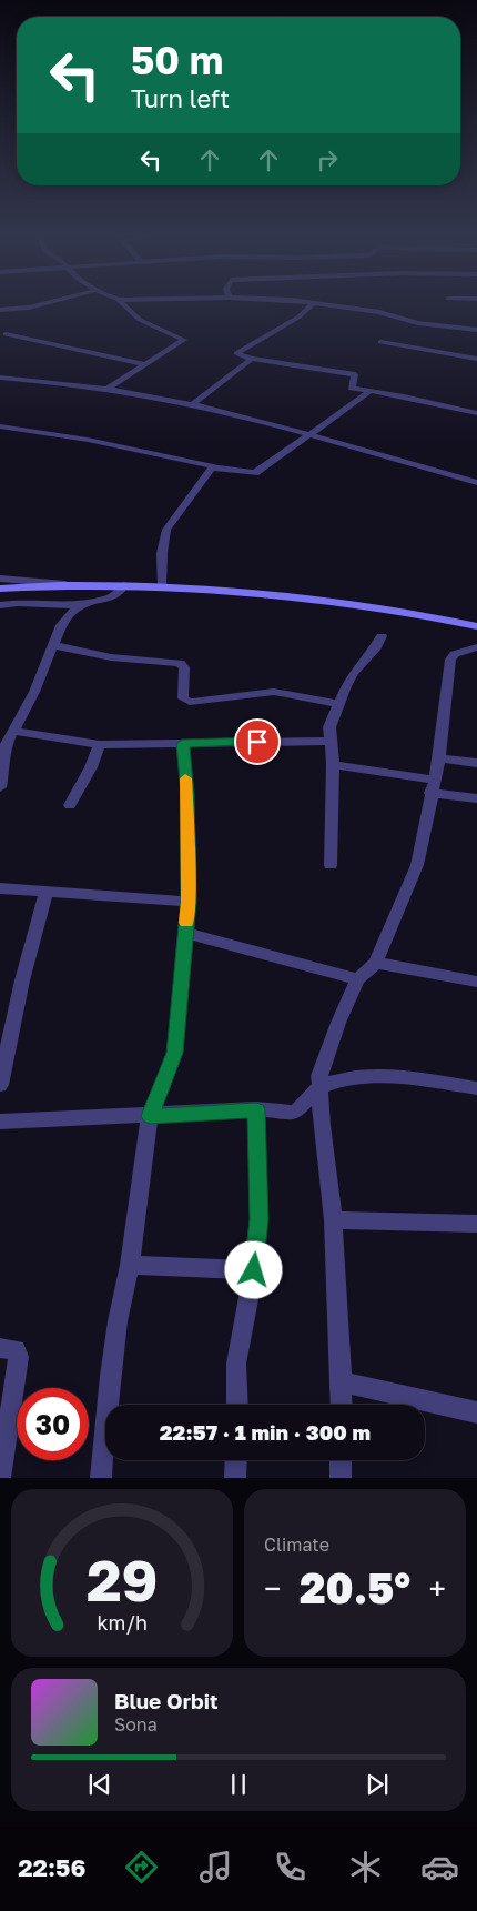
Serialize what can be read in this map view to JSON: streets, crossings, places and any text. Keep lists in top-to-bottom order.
{
  "page": {
    "turn": ["50 m", "Turn left"],
    "limit": "30",
    "trip": "22:57 · 1 min · 300 m",
    "tile": "Climate",
    "heat": ["−", "20.5°", "+"],
    "song": ["Blue Orbit", "Sona"],
    "tabs": "22:56",
    "gauge": ["29", "km/h"]
  }
}
